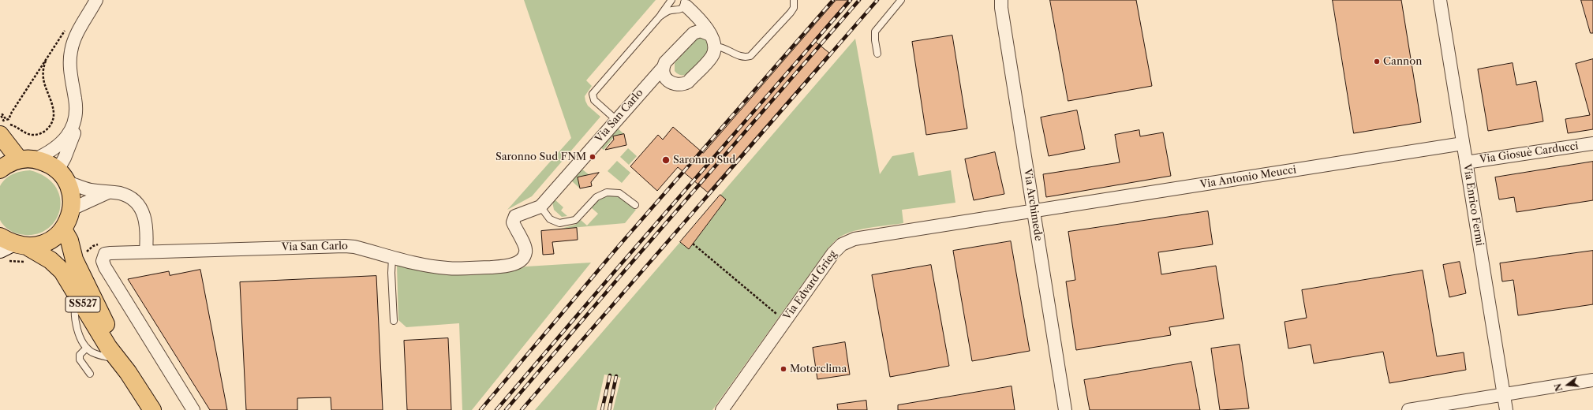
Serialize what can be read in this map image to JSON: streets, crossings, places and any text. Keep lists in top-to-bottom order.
{
  "streets": {
    "main road": ["SS527"],
    "street": [
      "Via San Carlo",
      "Via Giosuè Carducci",
      "Via Antonio Meucci",
      "Via Archimede",
      "Via Enrico Fermi",
      "Via Edvard Grieg"
    ]
  },
  "crossings": [
    ["Via Giosuè Carducci", "Via Enrico Fermi"],
    ["Via Antonio Meucci", "Via Archimede"],
    ["Via Antonio Meucci", "Via Enrico Fermi"],
    ["Via Antonio Meucci", "Via Edvard Grieg"],
    ["Via Archimede", "Via Edvard Grieg"]
  ],
  "places": [
    "Cannon",
    "Saronno Sud FNM",
    "Saronno Sud",
    "Motorclima"
  ],
  "north": "left"
}
